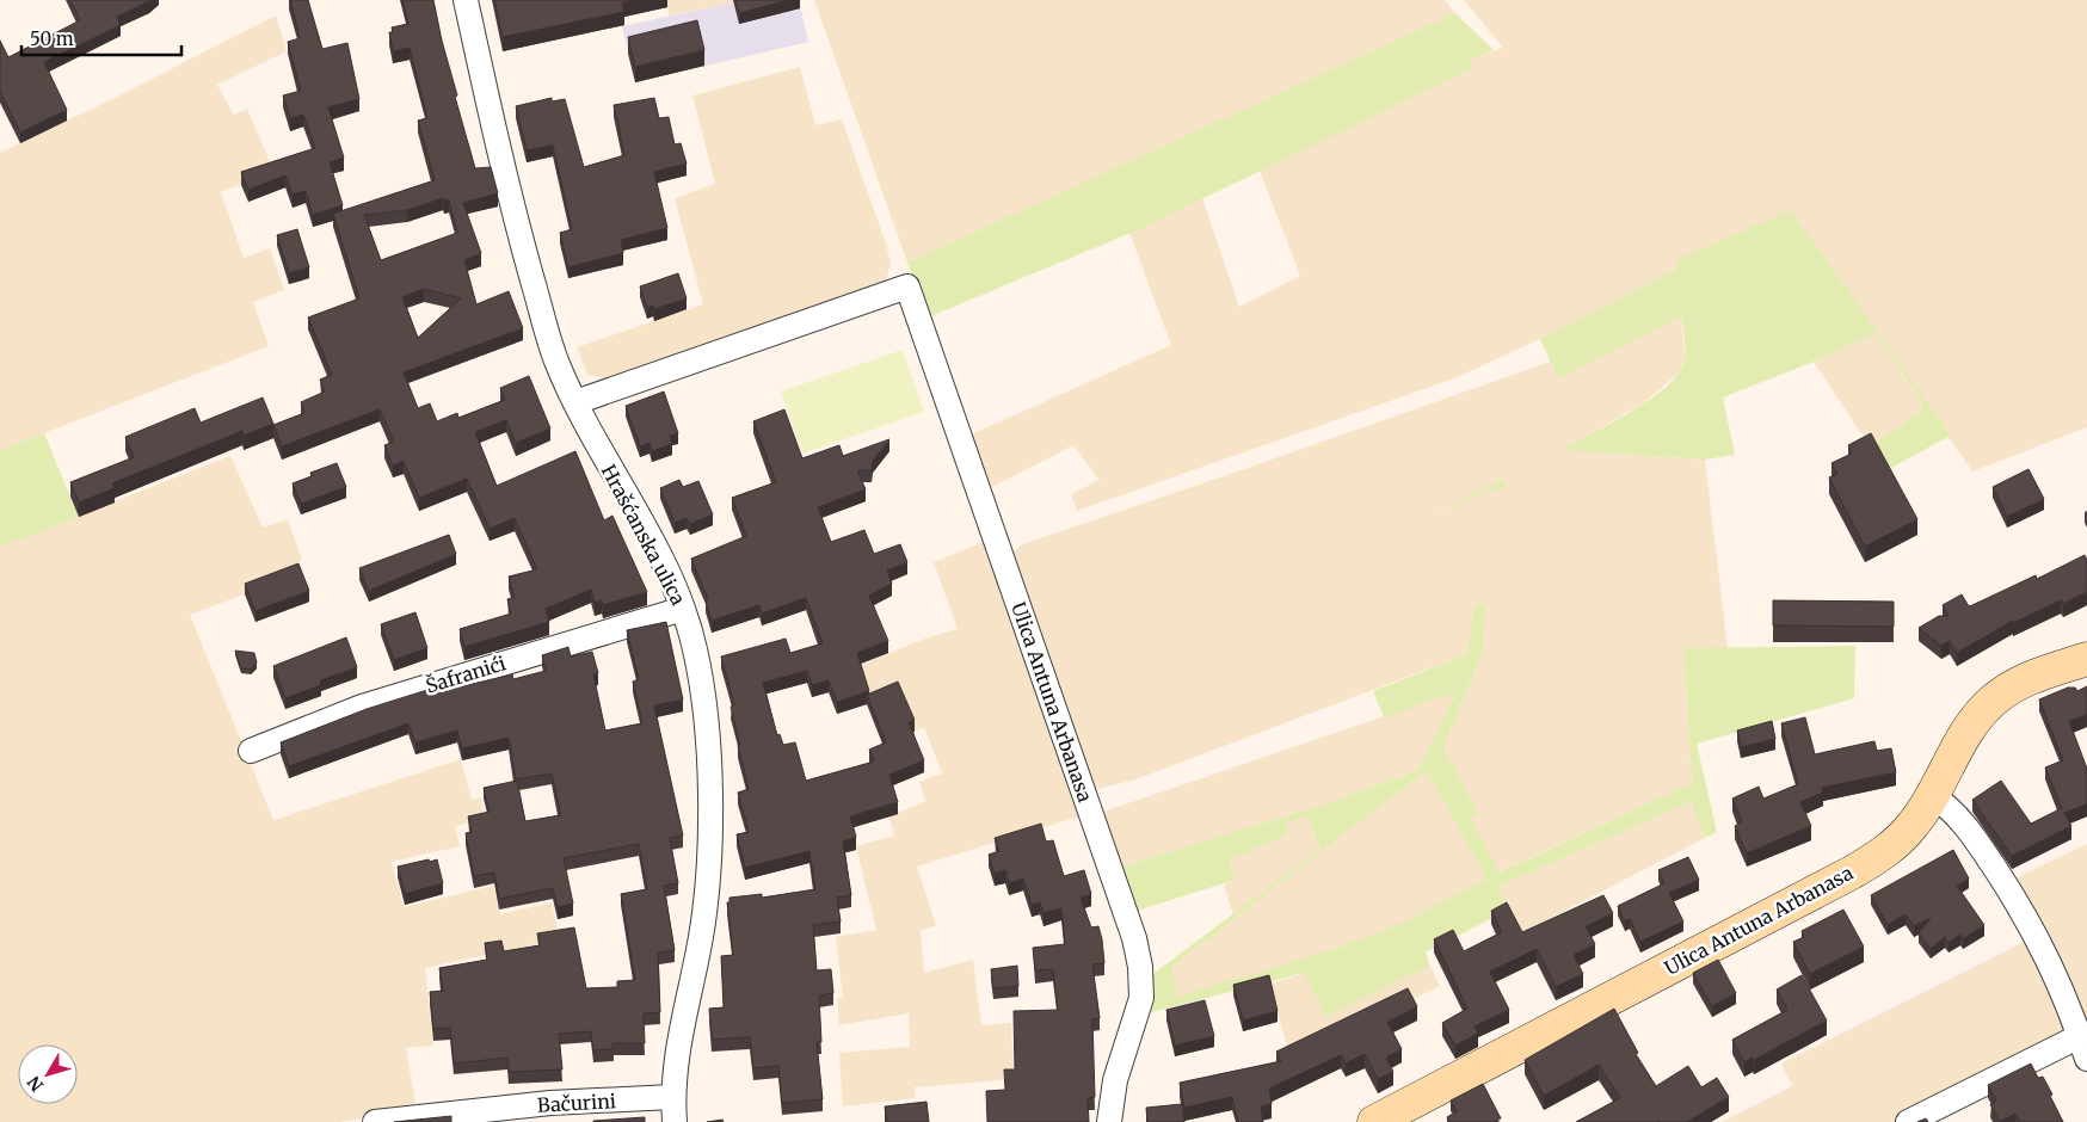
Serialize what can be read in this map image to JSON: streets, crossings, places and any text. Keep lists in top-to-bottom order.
{
  "streets": {
    "main road": ["Ulica Antuna Arbanasa"],
    "street": ["Hrašćanska ulica", "Šafranići", "Bačurini"]
  },
  "crossings": [
    ["Hrašćanska ulica", "Šafranići"],
    ["Hrašćanska ulica", "Ulica Antuna Arbanasa"],
    ["Hrašćanska ulica", "Bačurini"]
  ],
  "scale_bar": "50 m",
  "north": "bottom left"
}
